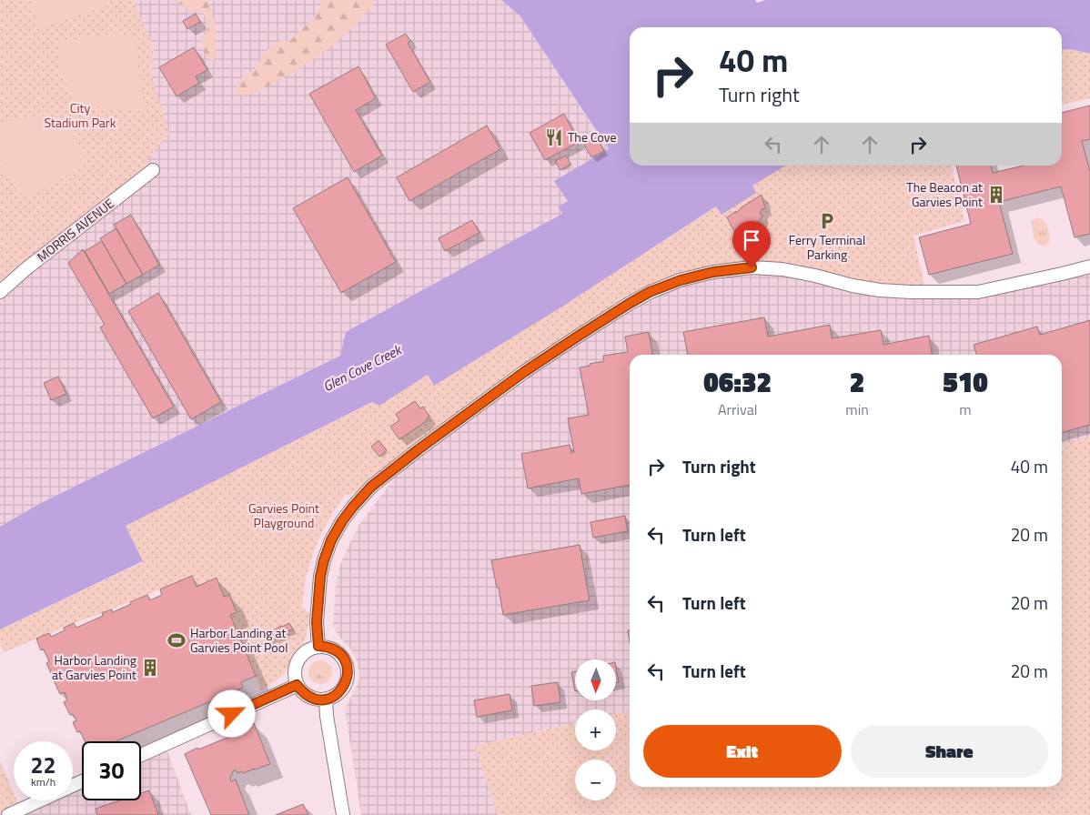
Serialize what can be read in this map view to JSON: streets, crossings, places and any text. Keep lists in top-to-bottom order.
{
  "streets": {
    "street": ["MORRIS AVENUE"]
  },
  "water": ["Glen Cove Creek"],
  "parks": ["City Stadium Park", "Garvies Point Playground"],
  "places": {
    "restaurant": ["The Cove"],
    "building": ["The Beacon at Garvies Point", "Harbor Landing at Garvies Point"],
    "parking": ["Ferry Terminal Parking"],
    "sports": ["Harbor Landing at Garvies Point Pool"]
  },
  "north": "bottom",
  "page": {
    "turn": ["40 m", "Turn right"],
    "eta": [
      "06:32",
      "Arrival",
      "2",
      "min",
      "510",
      "m"
    ],
    "list": [
      {
        "name": "Turn right",
        "value": "40 m"
      },
      {
        "name": "Turn left",
        "value": "20 m"
      },
      {
        "name": "Turn left",
        "value": "20 m"
      },
      {
        "name": "Turn left",
        "value": "20 m"
      }
    ],
    "map_buttons": ["+", "−"],
    "buttons": ["Exit", "Share"],
    "speed": "22 km/h",
    "limit": "30"
  }
}
